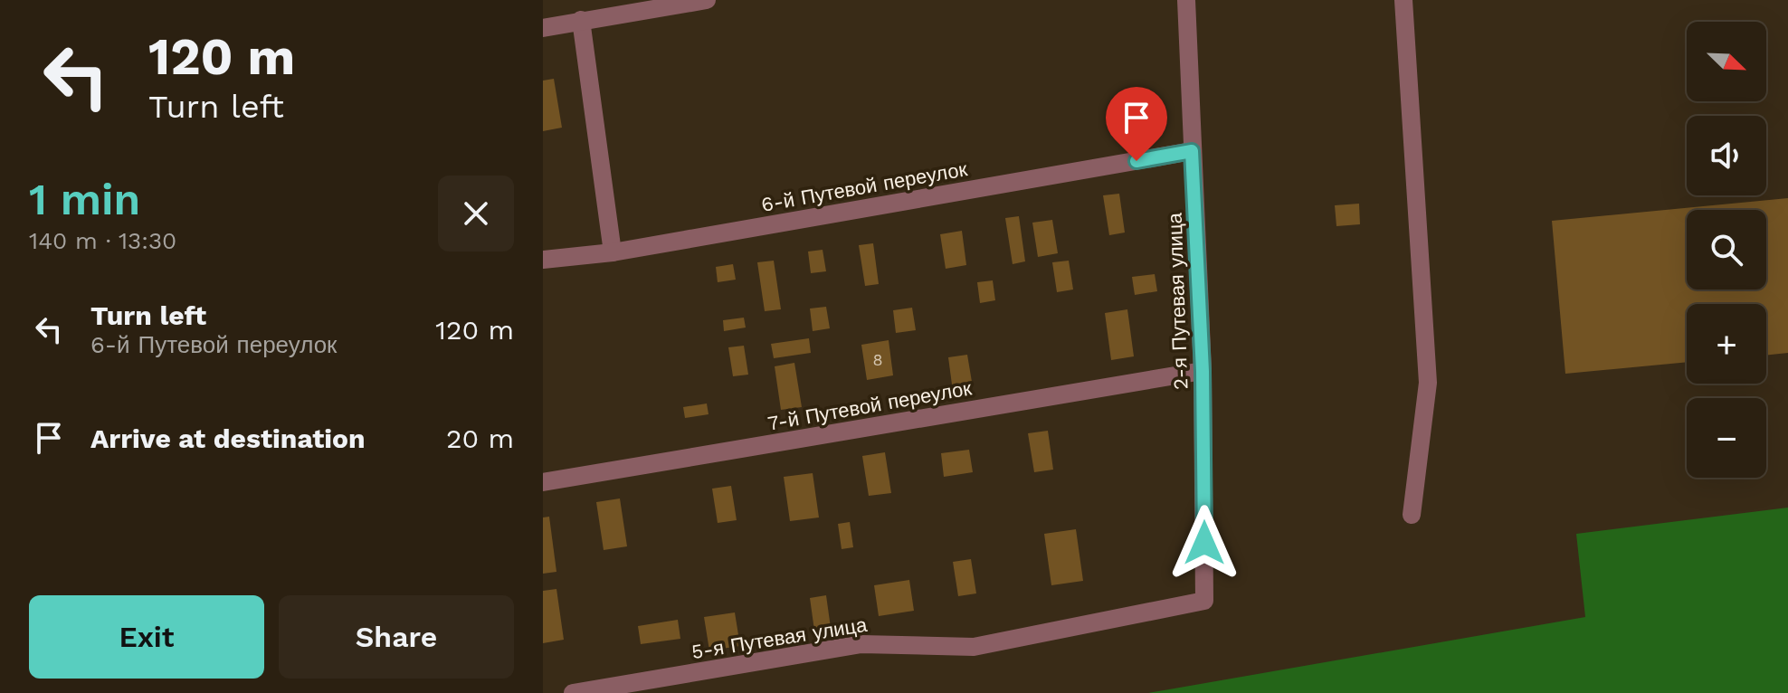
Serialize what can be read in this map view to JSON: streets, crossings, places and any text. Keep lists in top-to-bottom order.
{
  "streets": {
    "street": [
      "6-й Путевой переулок",
      "2-я Путевая улица",
      "7-й Путевой переулок",
      "5-я Путевая улица"
    ]
  },
  "crossings": [
    ["6-й Путевой переулок", "2-я Путевая улица"],
    ["2-я Путевая улица", "7-й Путевой переулок"],
    ["2-я Путевая улица", "5-я Путевая улица"]
  ],
  "house_numbers": ["8"],
  "north": "bottom right",
  "page": {
    "turn": ["120 m", "Turn left"],
    "map_buttons": ["+", "−"],
    "heading": ["1 min", "140 m · 13:30"],
    "list": [
      {
        "name": "Turn left",
        "note": "6-й Путевой переулок",
        "value": "120 m"
      },
      {
        "name": "Arrive at destination",
        "value": "20 m"
      }
    ],
    "buttons": ["Exit", "Share"]
  }
}
